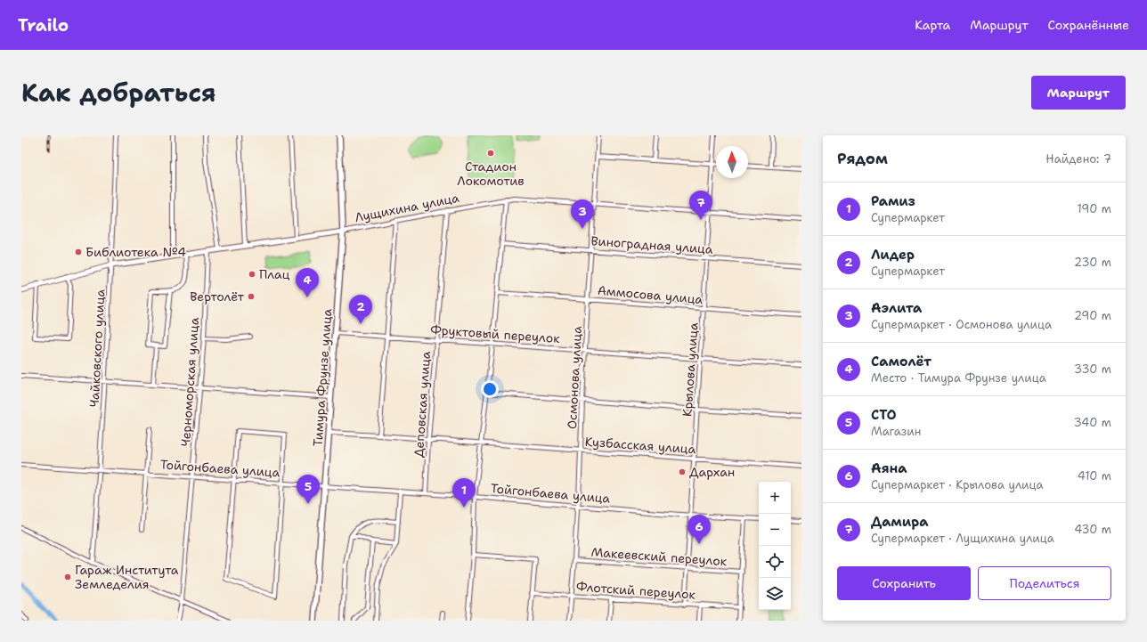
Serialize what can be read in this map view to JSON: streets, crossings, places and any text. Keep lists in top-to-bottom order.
{
  "streets": {
    "main road": ["Тимура Фрунзе улица"],
    "street": [
      "Лущихина улица",
      "Виноградная улица",
      "Аммосова улица",
      "Фруктовый переулок",
      "Чайковского улица",
      "Крылова улица",
      "Осмонова улица",
      "Черноморская улица",
      "Деповская улица",
      "Кузбасская улица",
      "Тойгонбаева улица",
      "Макеевский переулок",
      "Флотский переулок"
    ]
  },
  "crossings": [
    ["Лущихина улица", "Чайковского улица"],
    ["Лущихина улица", "Крылова улица"],
    ["Лущихина улица", "Тимура Фрунзе улица"],
    ["Лущихина улица", "Осмонова улица"],
    ["Лущихина улица", "Черноморская улица"],
    ["Лущихина улица", "Деповская улица"],
    ["Виноградная улица", "Крылова улица"],
    ["Виноградная улица", "Осмонова улица"],
    ["Аммосова улица", "Крылова улица"],
    ["Аммосова улица", "Осмонова улица"],
    ["Фруктовый переулок", "Крылова улица"],
    ["Фруктовый переулок", "Тимура Фрунзе улица"],
    ["Фруктовый переулок", "Осмонова улица"],
    ["Фруктовый переулок", "Деповская улица"],
    ["Чайковского улица", "Тойгонбаева улица"],
    ["Крылова улица", "Кузбасская улица"],
    ["Крылова улица", "Тойгонбаева улица"],
    ["Крылова улица", "Макеевский переулок"],
    ["Крылова улица", "Флотский переулок"],
    ["Тимура Фрунзе улица", "Кузбасская улица"],
    ["Тимура Фрунзе улица", "Тойгонбаева улица"],
    ["Осмонова улица", "Кузбасская улица"],
    ["Осмонова улица", "Тойгонбаева улица"],
    ["Осмонова улица", "Макеевский переулок"],
    ["Осмонова улица", "Флотский переулок"],
    ["Черноморская улица", "Тойгонбаева улица"],
    ["Деповская улица", "Кузбасская улица"],
    ["Деповская улица", "Тойгонбаева улица"]
  ],
  "places": [
    "Стадион Локомотив",
    "Библиотека №4",
    "Плац",
    "Вертолёт",
    "Дархан",
    "Гараж Института Земледелия"
  ],
  "north": "top",
  "page": {
    "header": "Trailo",
    "nav": ["Карта", "Маршрут", "Сохранённые"],
    "title": "Как добраться",
    "buttons": [
      "Маршрут",
      ["Сохранить", "Поделиться"]
    ],
    "heading": ["Рядом", "Найдено: 7"],
    "list": [
      {
        "mark": "1",
        "name": "Рамиз",
        "note": "Супермаркет",
        "value": "190 m"
      },
      {
        "mark": "2",
        "name": "Лидер",
        "note": "Супермаркет",
        "value": "230 m"
      },
      {
        "mark": "3",
        "name": "Аэлита",
        "note": "Супермаркет · Осмонова улица",
        "value": "290 m"
      },
      {
        "mark": "4",
        "name": "Самолёт",
        "note": "Место · Тимура Фрунзе улица",
        "value": "330 m"
      },
      {
        "mark": "5",
        "name": "СТО",
        "note": "Магазин",
        "value": "340 m"
      },
      {
        "mark": "6",
        "name": "Аяна",
        "note": "Супермаркет · Крылова улица",
        "value": "410 m"
      },
      {
        "mark": "7",
        "name": "Дамира",
        "note": "Супермаркет · Лущихина улица",
        "value": "430 m"
      }
    ],
    "pins": [
      "7",
      "3",
      "4",
      "2",
      "5",
      "1",
      "6"
    ],
    "map_buttons": ["+", "−"]
  }
}
